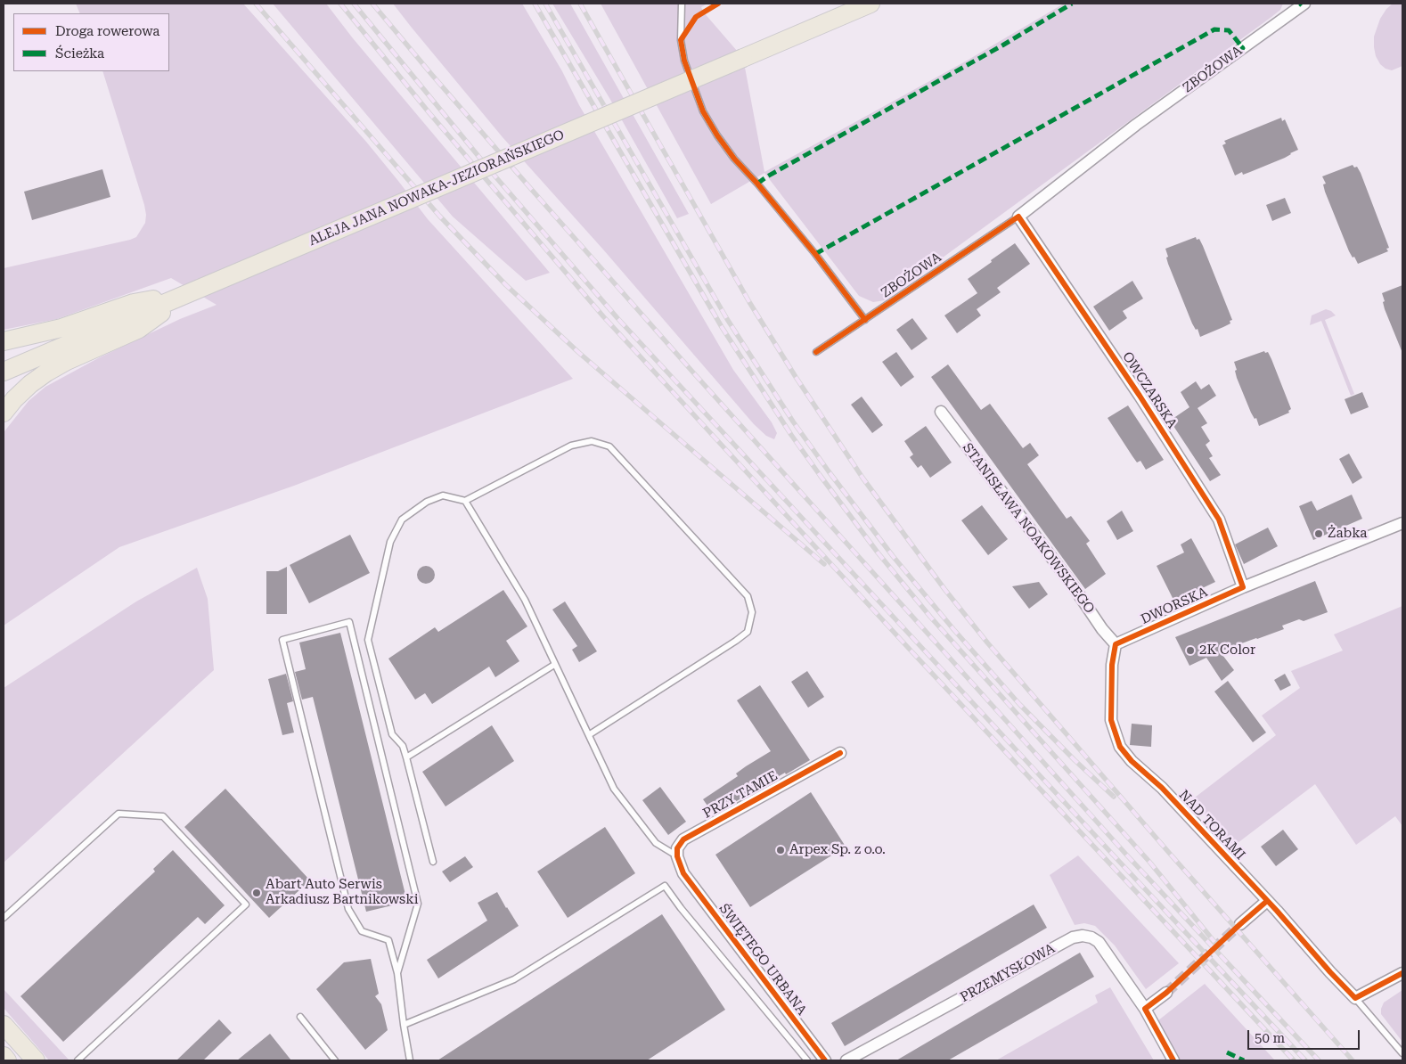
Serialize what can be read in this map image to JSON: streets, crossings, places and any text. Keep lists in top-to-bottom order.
{
  "streets": {
    "main road": ["ALEJA JANA NOWAKA-JEZIORAŃSKIEGO"],
    "street": [
      "ZBOŻOWA",
      "OWCZARSKA",
      "STANISŁAWA NOAKOWSKIEGO",
      "DWORSKA",
      "PRZY TAMIE",
      "NAD TORAMI",
      "ŚWIĘTEGO URBANA",
      "PRZEMYSŁOWA"
    ]
  },
  "crossings": [
    ["ZBOŻOWA", "OWCZARSKA"],
    ["OWCZARSKA", "DWORSKA"],
    ["STANISŁAWA NOAKOWSKIEGO", "DWORSKA"],
    ["STANISŁAWA NOAKOWSKIEGO", "NAD TORAMI"],
    ["DWORSKA", "NAD TORAMI"],
    ["PRZY TAMIE", "ŚWIĘTEGO URBANA"]
  ],
  "places": [
    "Żabka",
    "2K Color",
    "Arpex Sp. z o.o.",
    "Abart Auto Serwis Arkadiusz Bartnikowski"
  ],
  "legend": ["Droga rowerowa", "Ścieżka"],
  "scale_bar": "50 m"
}
